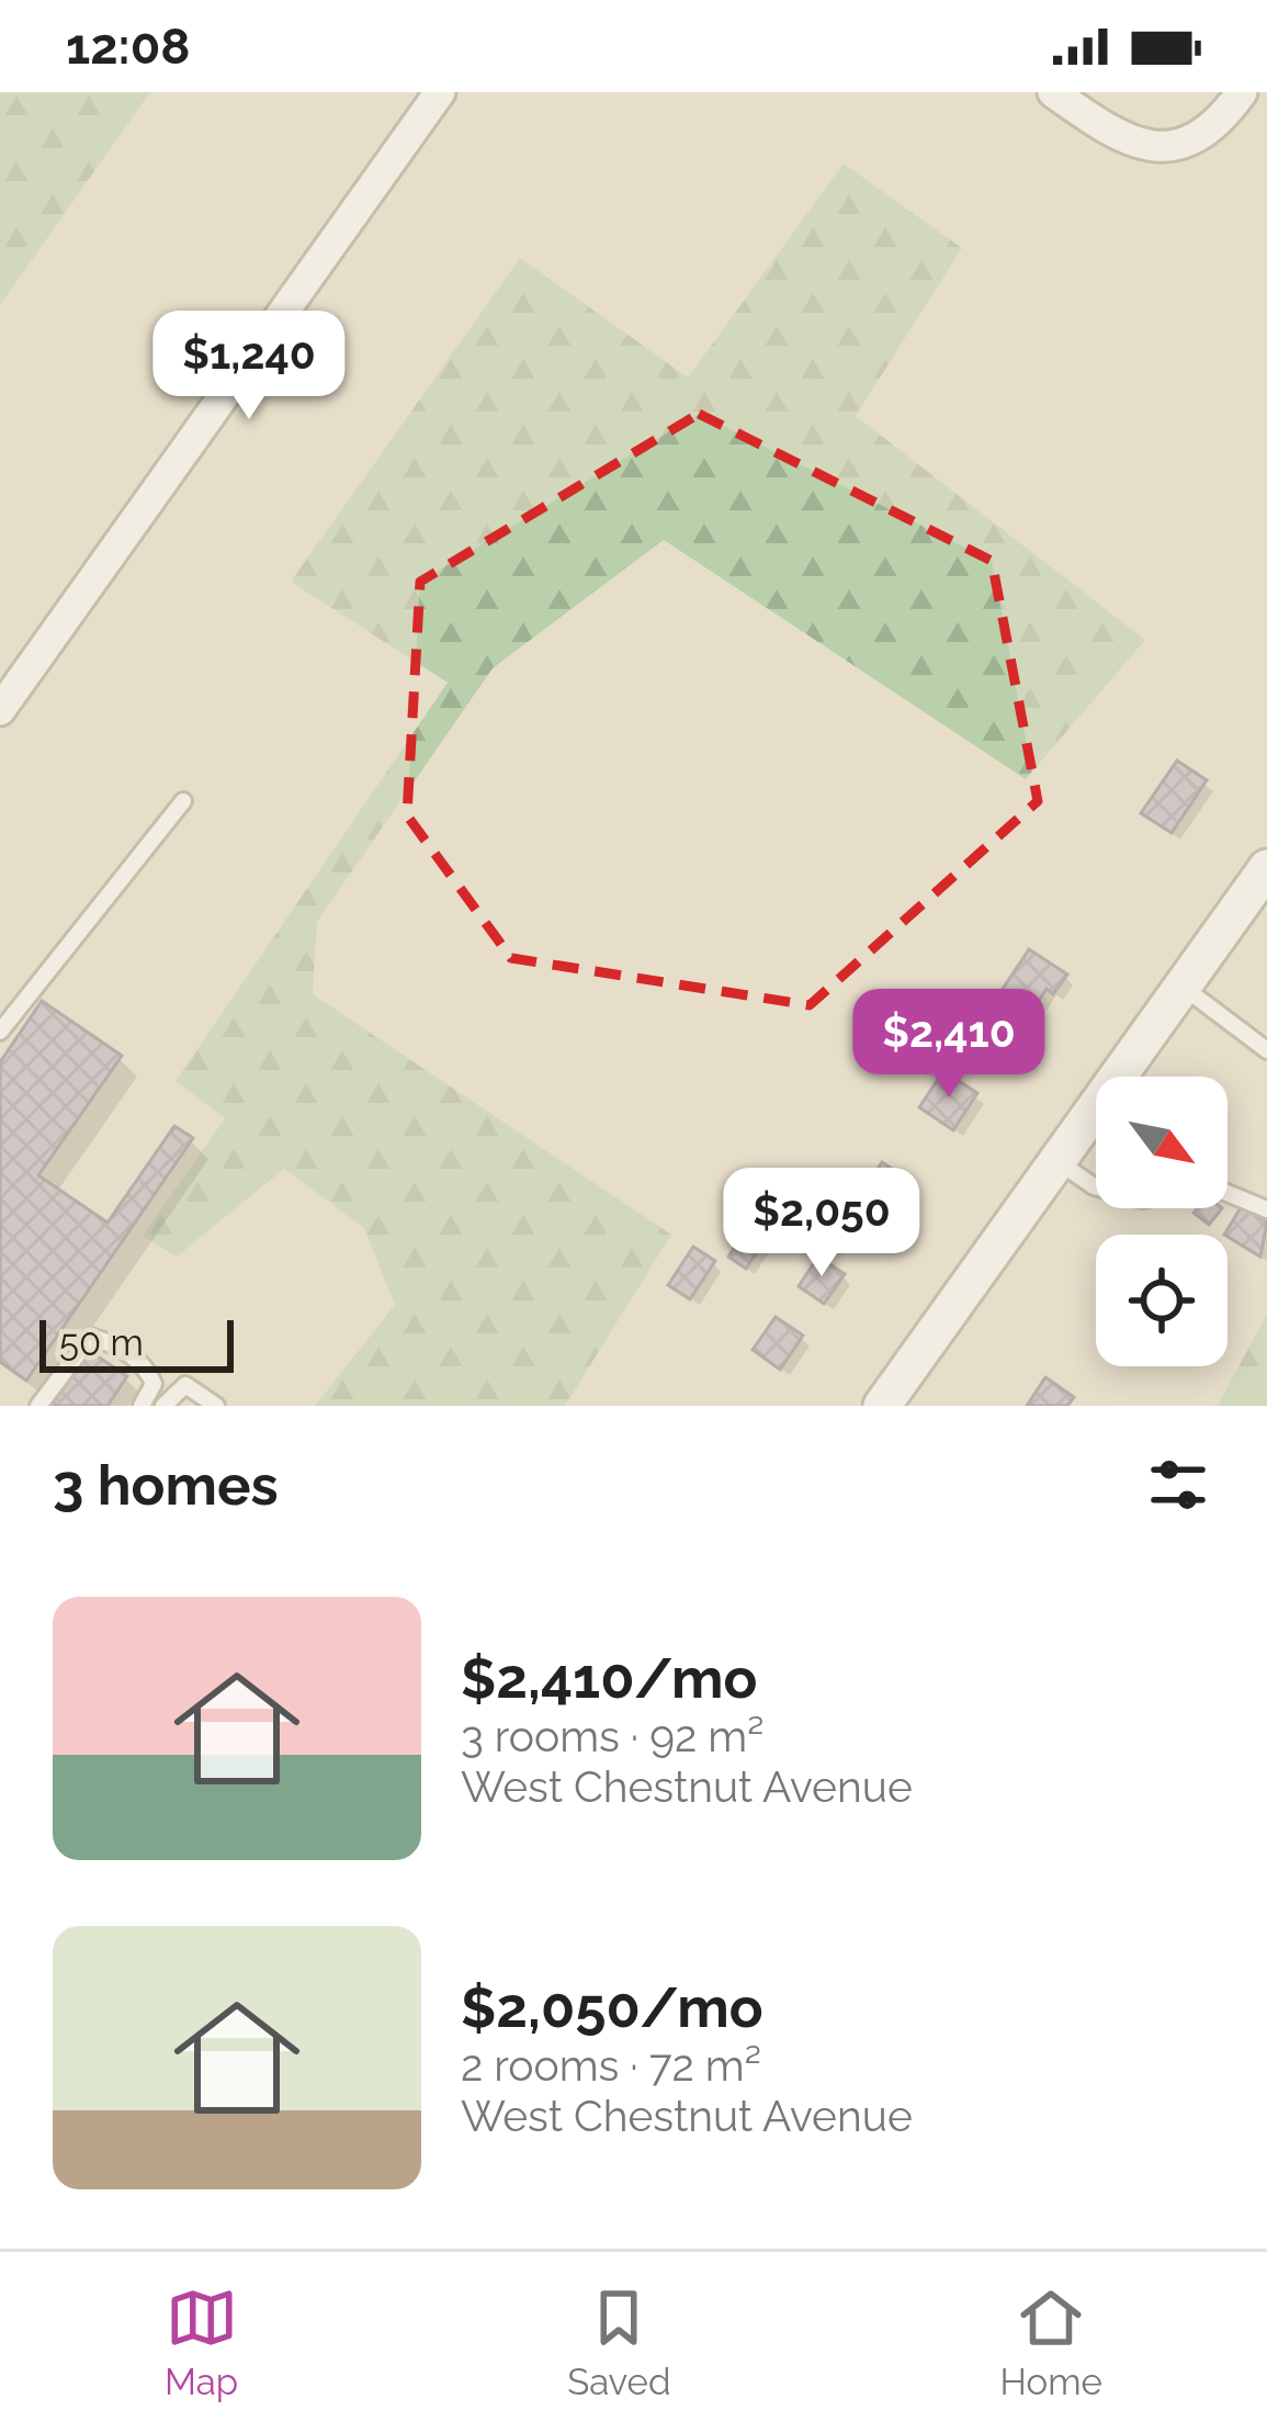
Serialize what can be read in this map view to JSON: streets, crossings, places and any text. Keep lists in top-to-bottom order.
{
  "scale_bar": "50 m",
  "north": "bottom right",
  "page": {
    "status": "12:08",
    "price": ["$1,240", "$2,410", "$2,050"],
    "scale": "50 m",
    "heading": "3 homes",
    "list": [
      {
        "name": "$2,410/mo",
        "note": "3 rooms · 92 m² · West Chestnut Avenue"
      },
      {
        "name": "$2,050/mo",
        "note": "2 rooms · 72 m² · West Chestnut Avenue"
      }
    ],
    "tabs": ["Map", "Saved", "Home"]
  }
}
